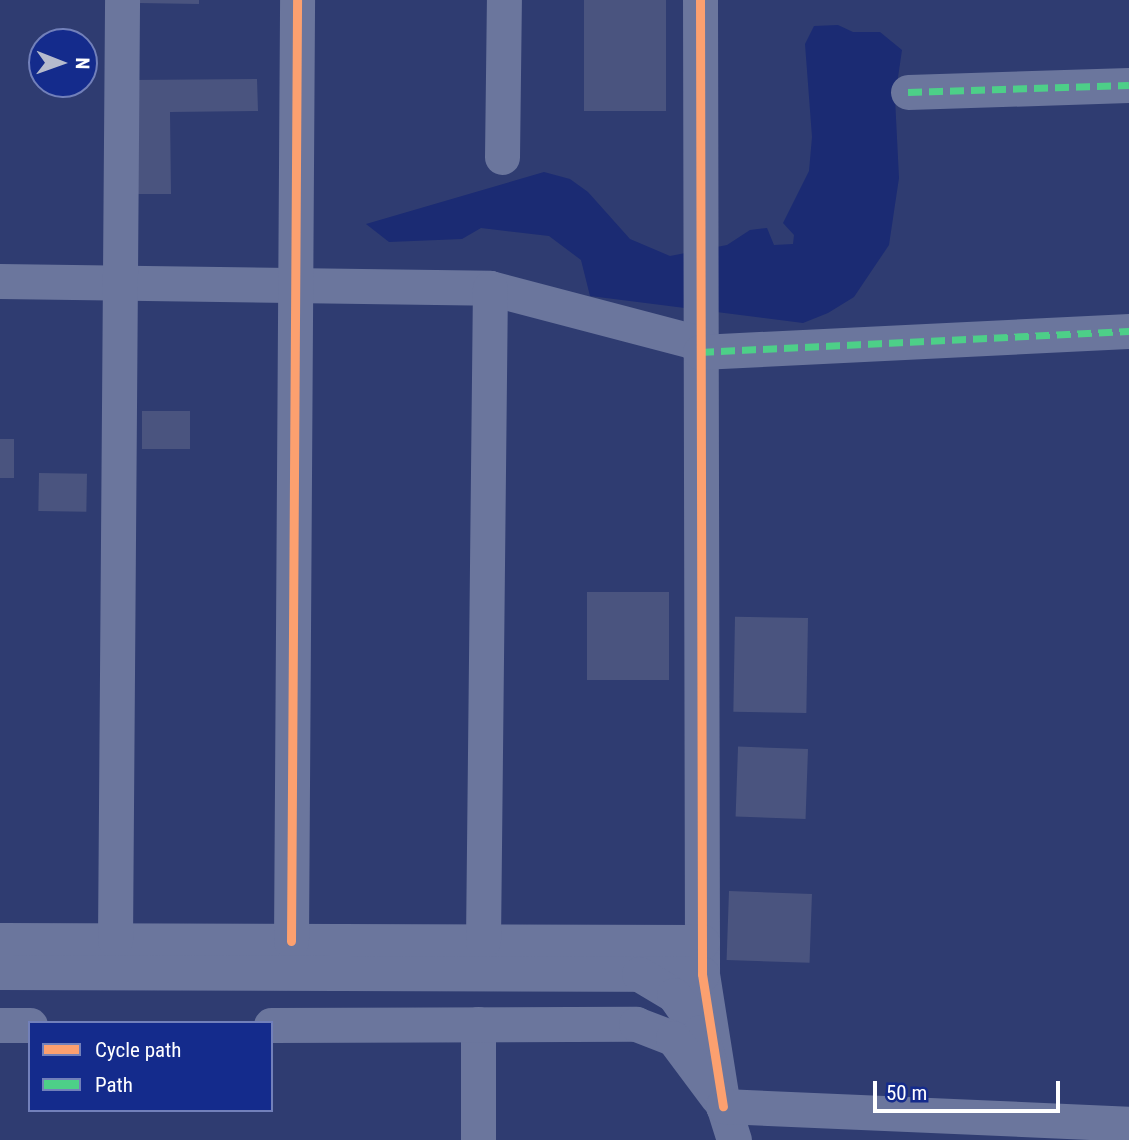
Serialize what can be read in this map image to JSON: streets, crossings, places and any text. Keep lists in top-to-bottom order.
{
  "legend": ["Cycle path", "Path"],
  "scale_bar": "50 m",
  "north": "right"
}
